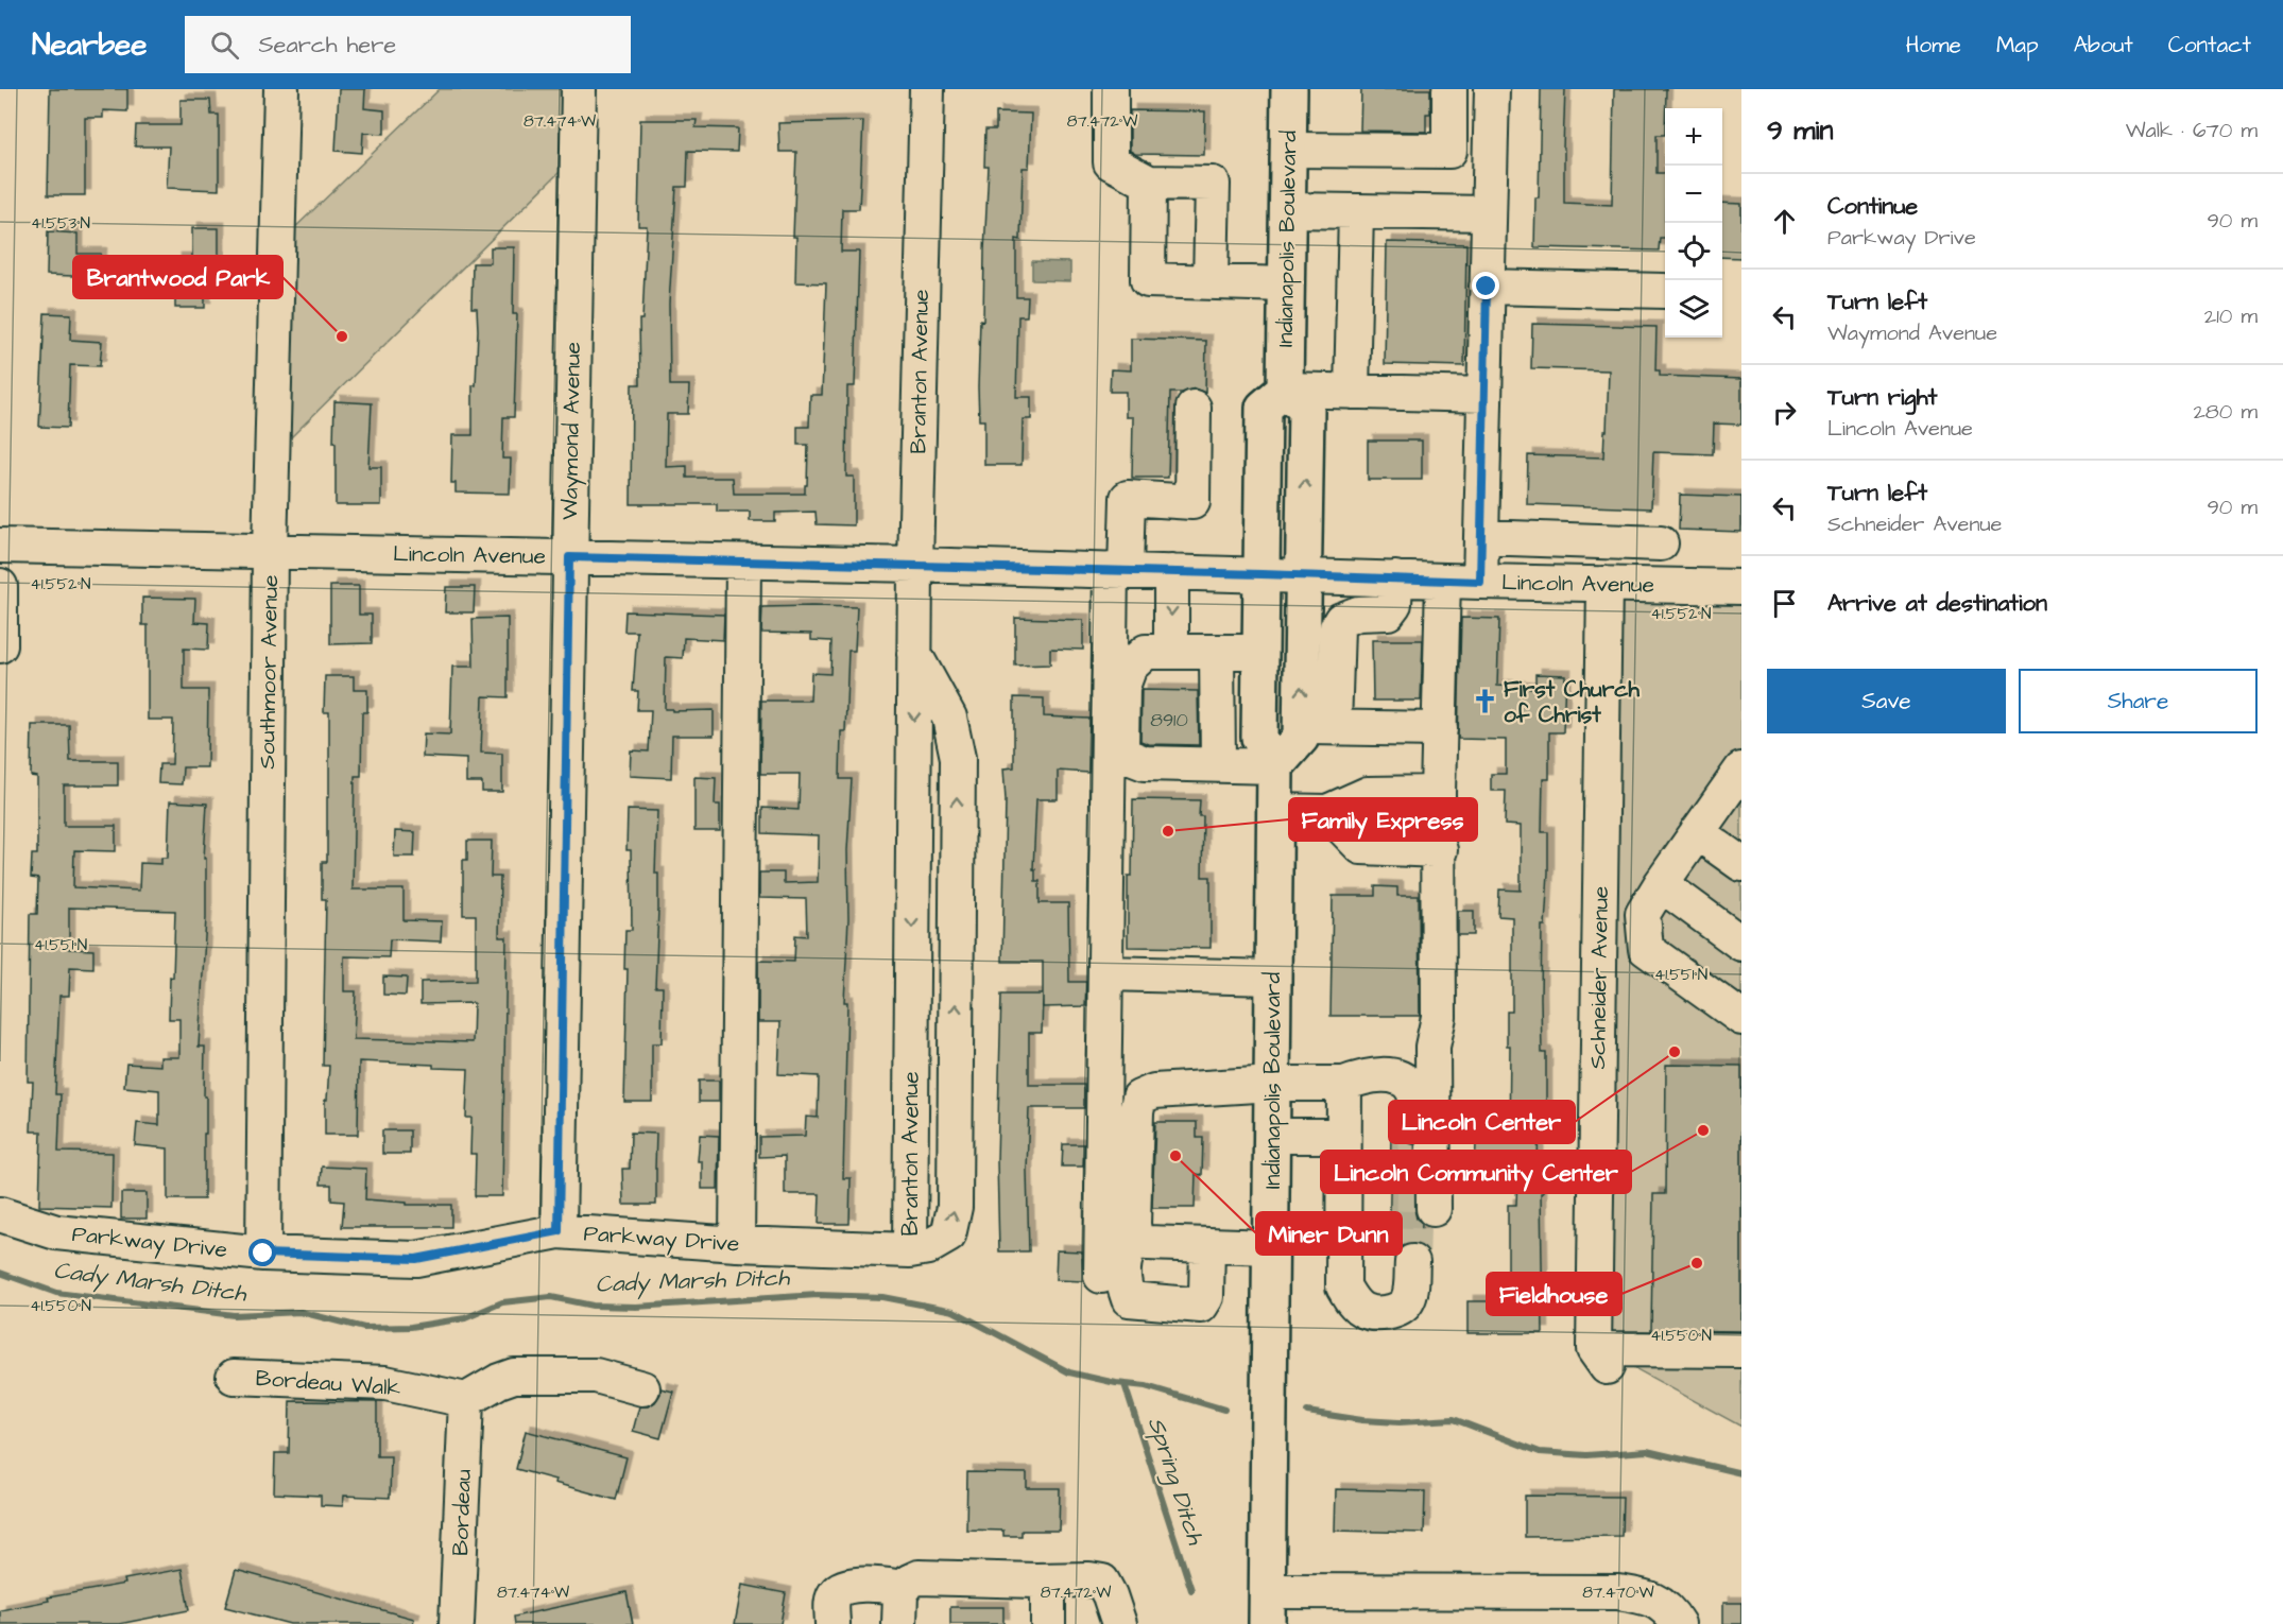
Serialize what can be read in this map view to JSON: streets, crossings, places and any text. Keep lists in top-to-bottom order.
{
  "streets": {
    "highway": ["Indianapolis Boulevard"],
    "street": [
      "Branton Avenue",
      "Waymond Avenue",
      "Lincoln Avenue",
      "Southmoor Avenue",
      "Schneider Avenue",
      "Parkway Drive",
      "Bordeau Walk",
      "Bordeau"
    ]
  },
  "crossings": [
    ["Indianapolis Boulevard", "Lincoln Avenue"],
    ["Branton Avenue", "Lincoln Avenue"],
    ["Branton Avenue", "Parkway Drive"],
    ["Waymond Avenue", "Lincoln Avenue"],
    ["Waymond Avenue", "Parkway Drive"],
    ["Lincoln Avenue", "Southmoor Avenue"],
    ["Lincoln Avenue", "Schneider Avenue"],
    ["Southmoor Avenue", "Parkway Drive"],
    ["Bordeau Walk", "Bordeau"]
  ],
  "water": ["Cady Marsh Ditch", "Spring Ditch"],
  "places": {
    "other": [
      "Brantwood Park",
      "Family Express",
      "Lincoln Center",
      "Lincoln Community Center",
      "Miner Dunn",
      "Fieldhouse"
    ],
    "church": ["First Church of Christ"]
  },
  "house_numbers": ["8910"],
  "page": {
    "header": "Nearbee",
    "search": "Search here",
    "nav": [
      "Home",
      "Map",
      "About",
      "Contact"
    ],
    "heading": ["9 min", "Walk · 670 m"],
    "map_buttons": ["+", "−"],
    "list": [
      ["Continue", "Parkway Drive", "90 m"],
      ["Turn left", "Waymond Avenue", "210 m"],
      ["Turn right", "Lincoln Avenue", "280 m"],
      ["Turn left", "Schneider Avenue", "90 m"],
      "Arrive at destination"
    ],
    "buttons": ["Save", "Share"]
  },
  "coordinates": [
    "87.474°W",
    "87.472°W",
    "41.553°N",
    "41.552°N",
    "41.551°N",
    "41.550°N",
    "87.470°W"
  ]
}
